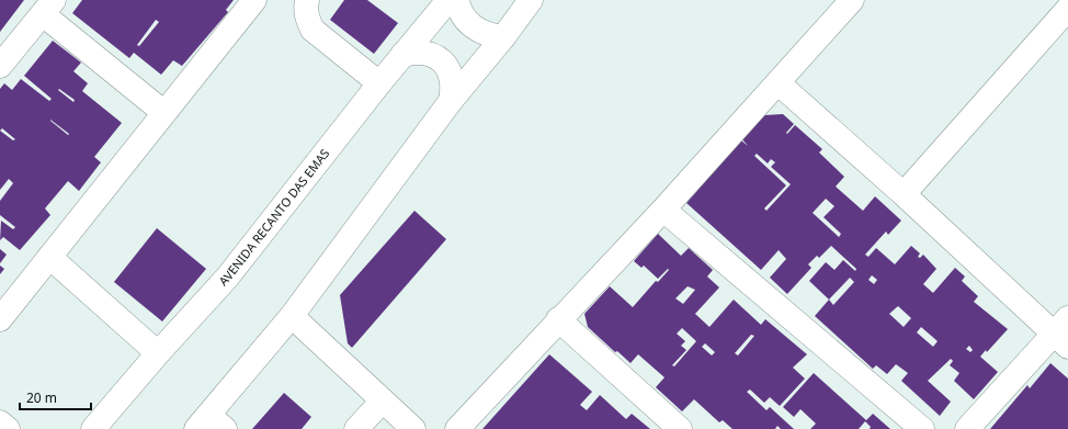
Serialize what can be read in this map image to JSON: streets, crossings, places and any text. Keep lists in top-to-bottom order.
{
  "streets": {
    "street": ["AVENIDA RECANTO DAS EMAS"]
  },
  "scale_bar": "20 m"
}
